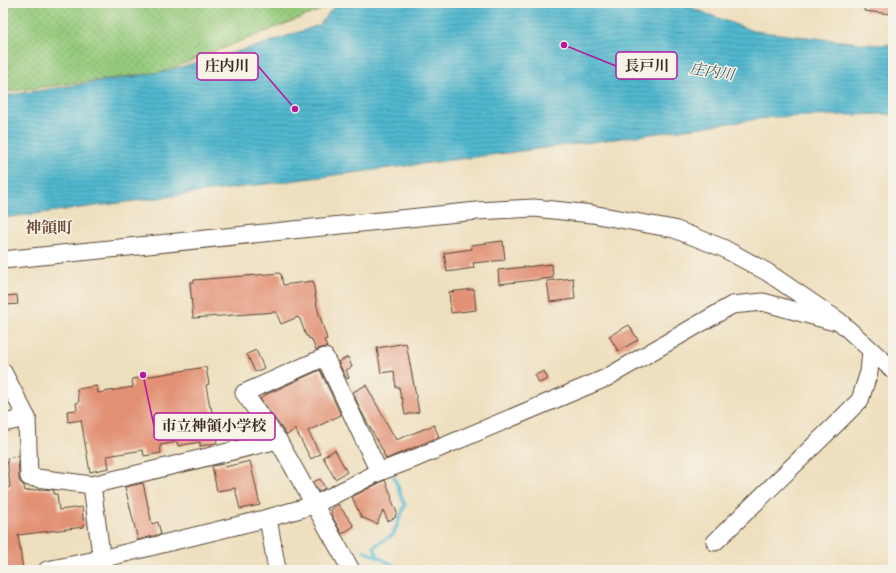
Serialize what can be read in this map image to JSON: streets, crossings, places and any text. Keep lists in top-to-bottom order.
{
  "districts": ["神領町"],
  "water": ["庄内川"],
  "places": ["長戸川", "庄内川", "市立神領小学校"]
}
